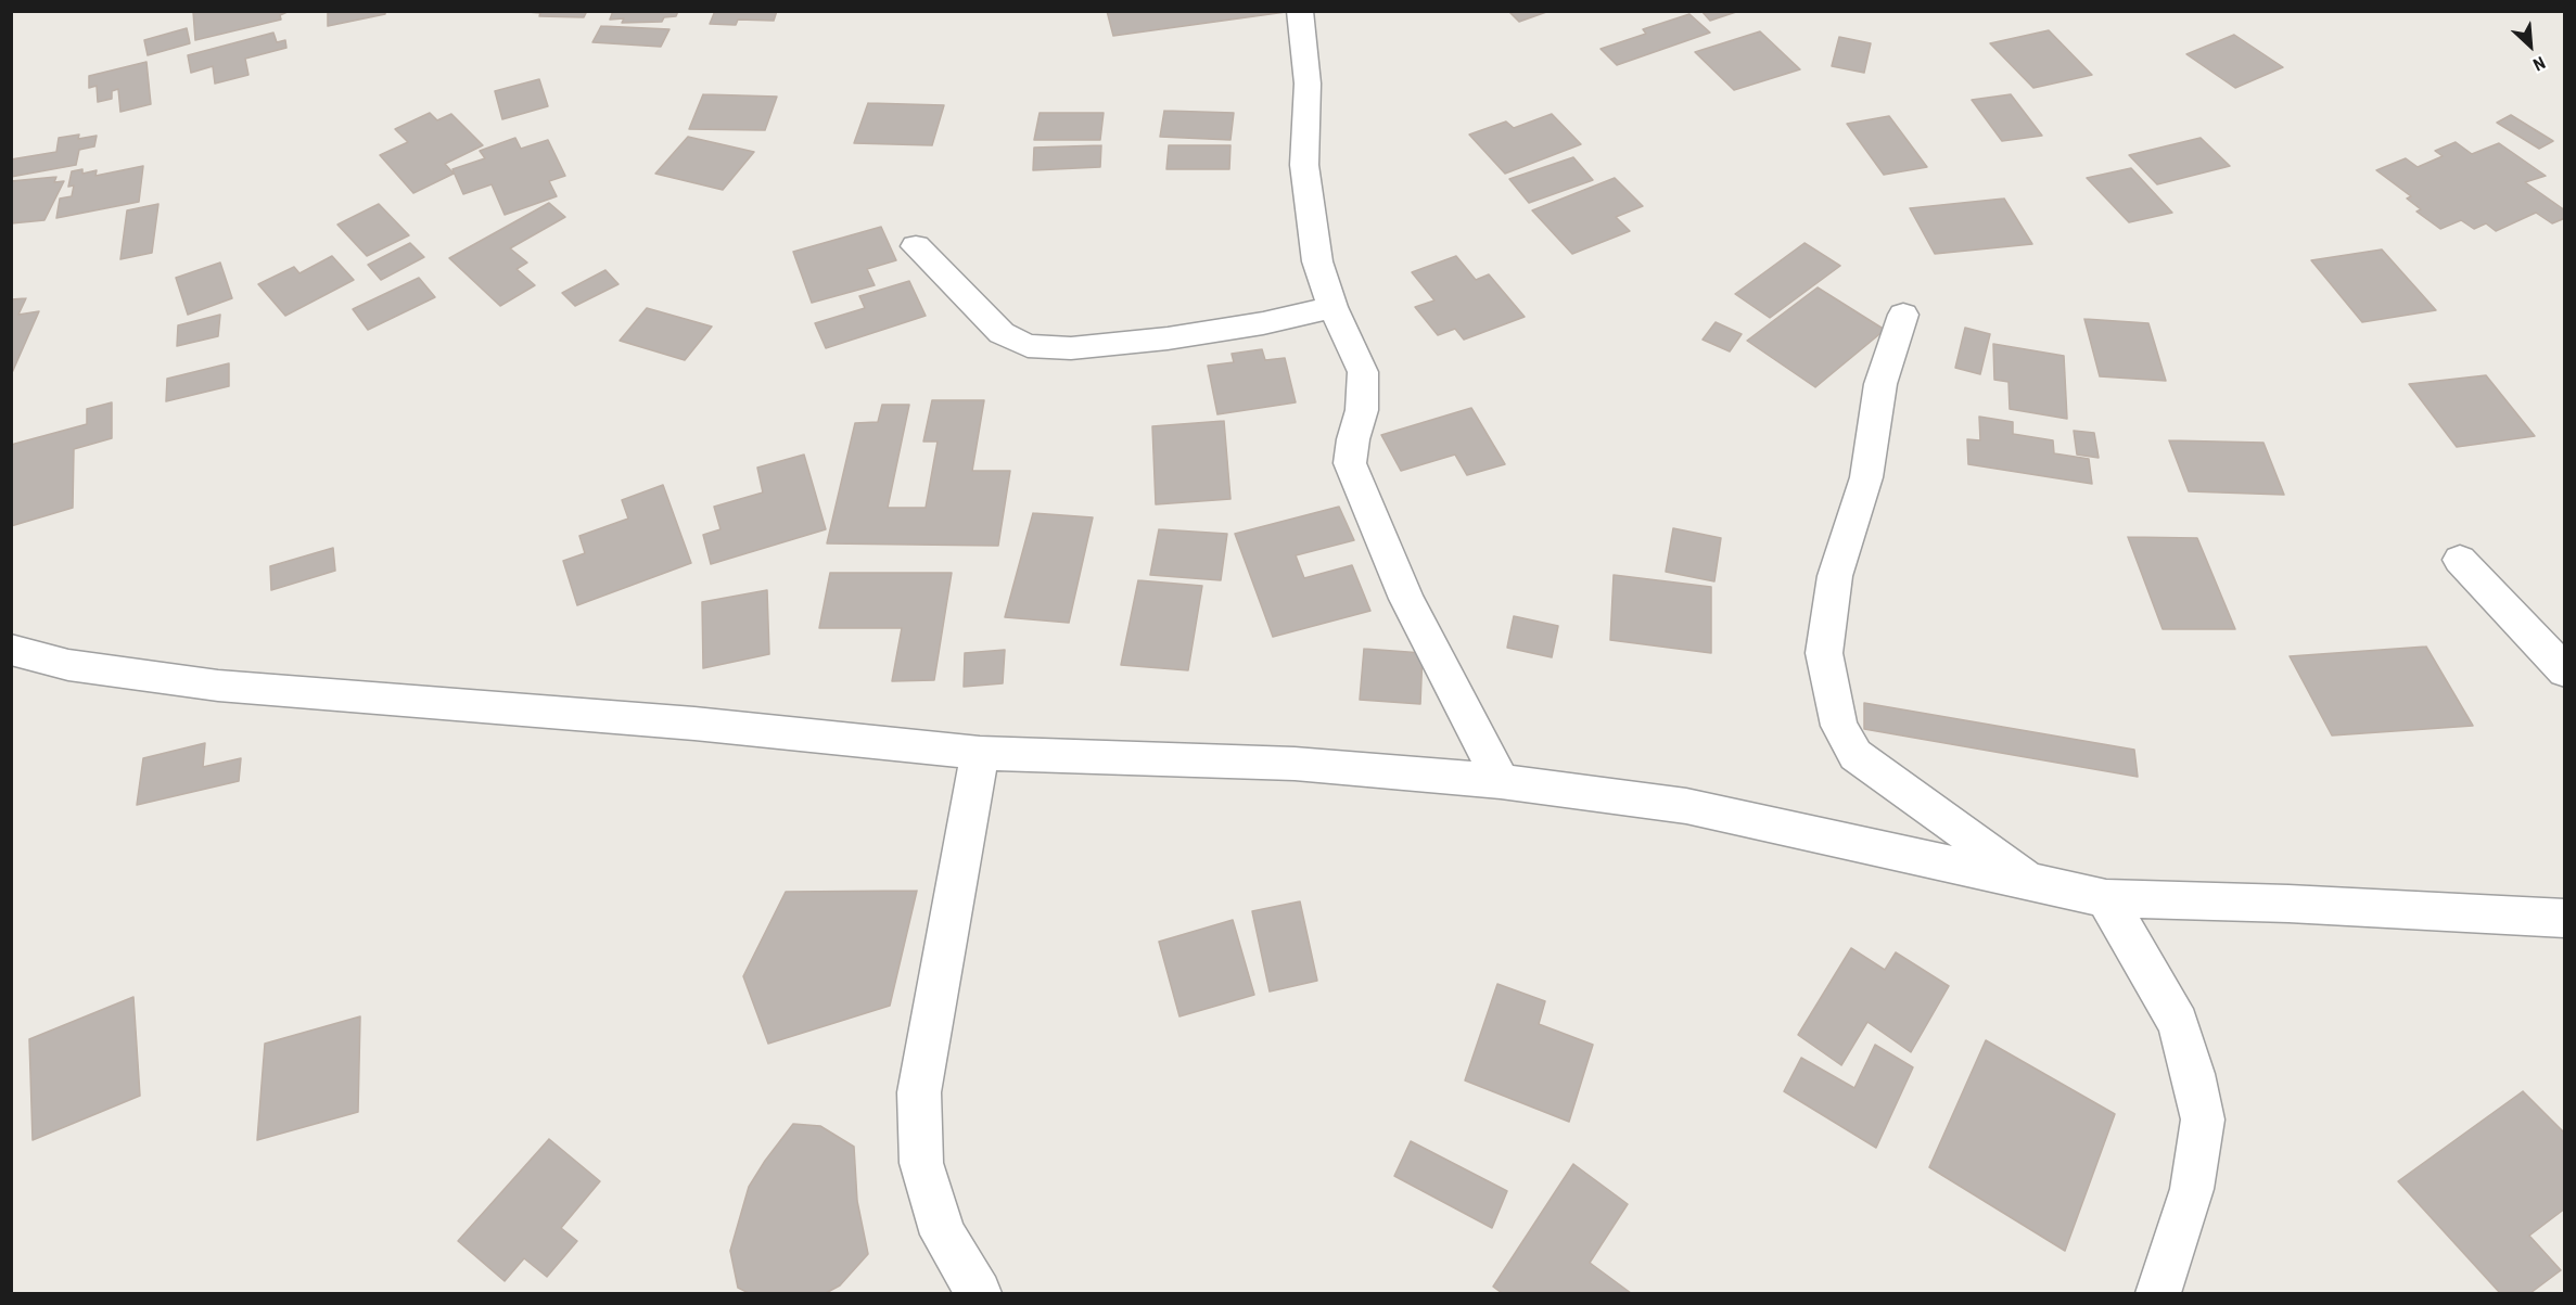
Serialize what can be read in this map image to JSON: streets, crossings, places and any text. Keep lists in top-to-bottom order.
{
  "north": "bottom right"
}
